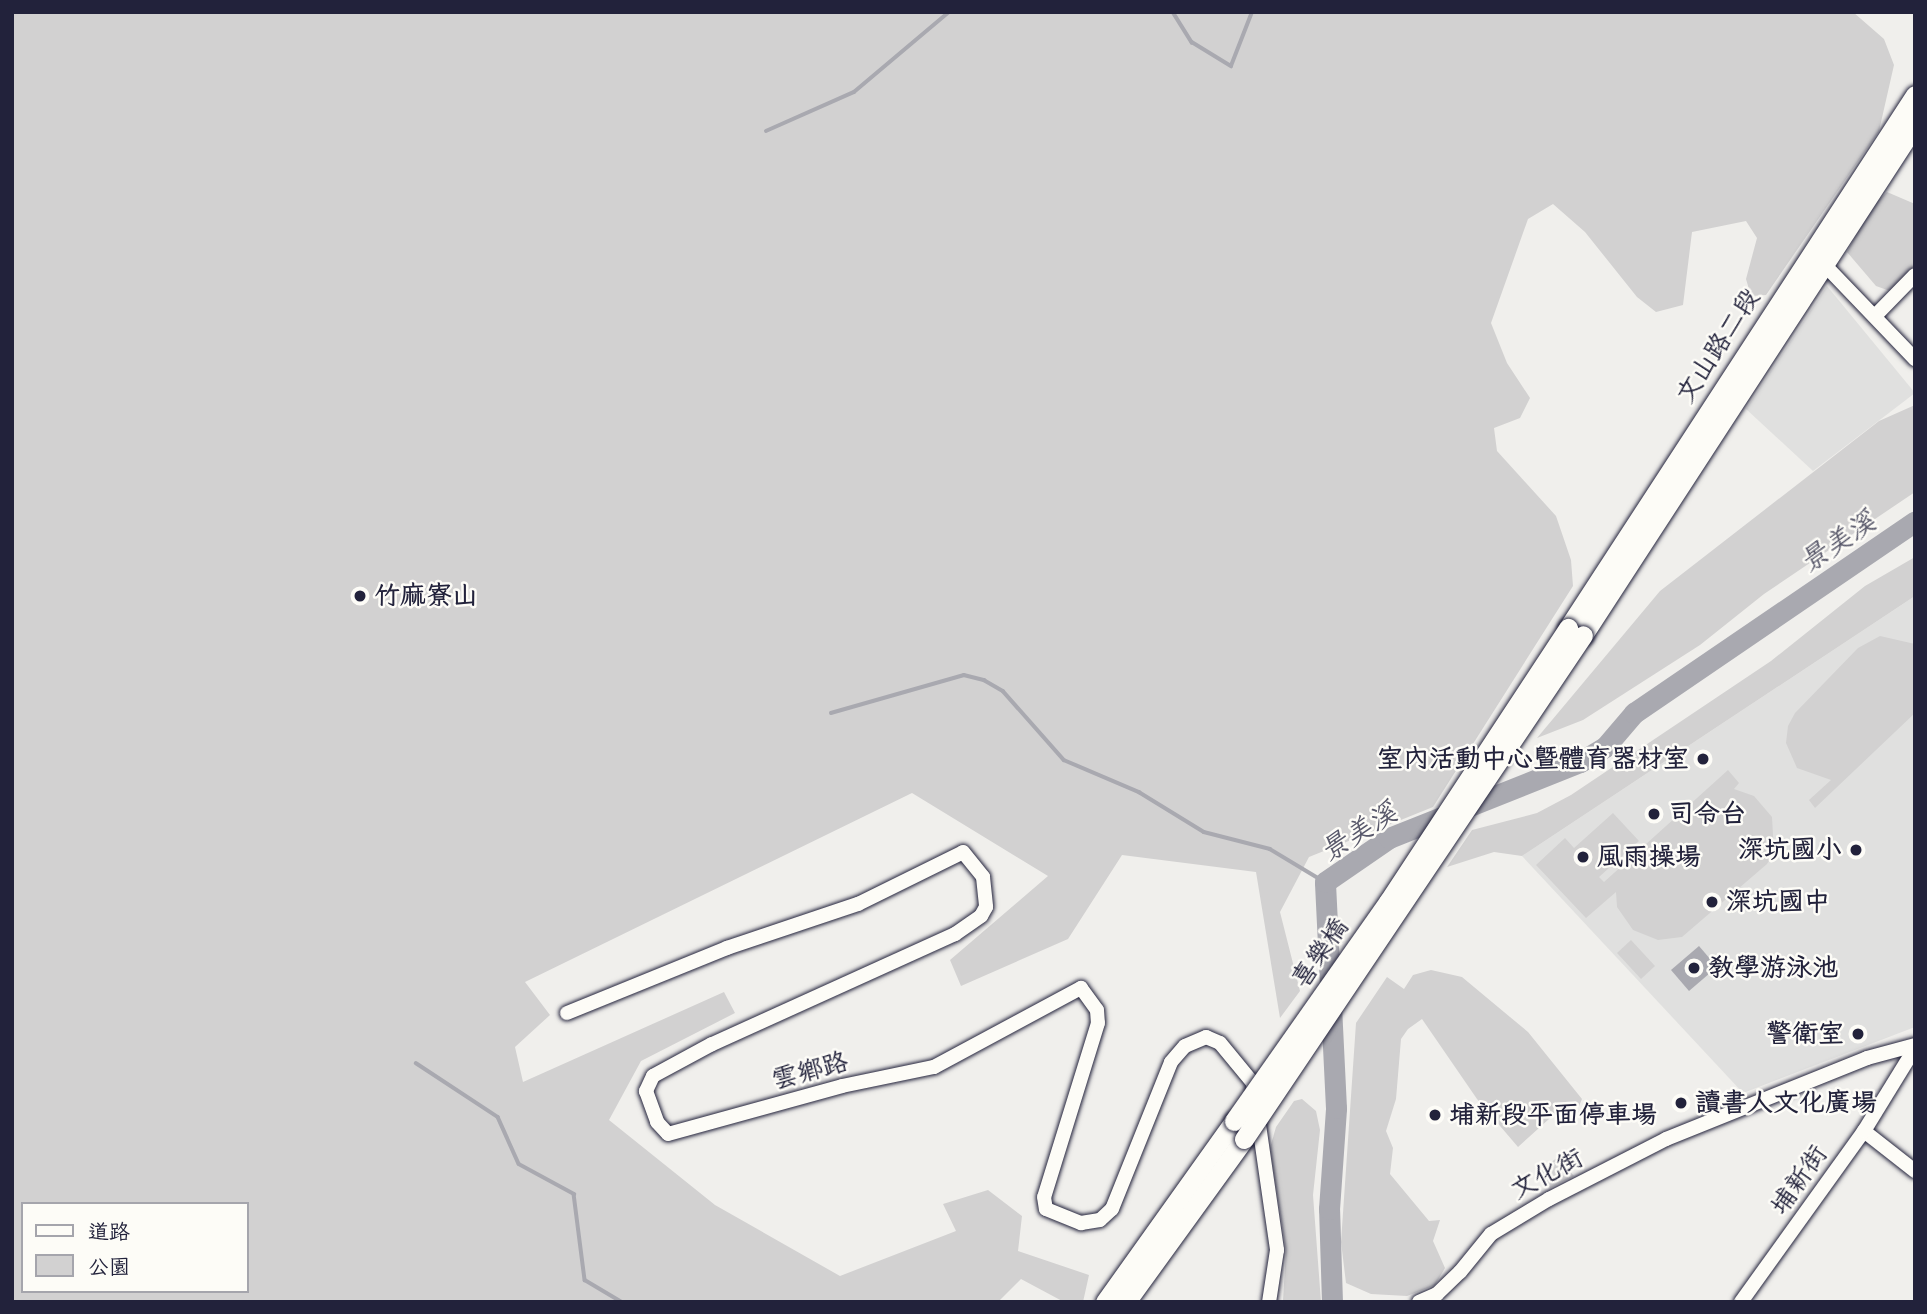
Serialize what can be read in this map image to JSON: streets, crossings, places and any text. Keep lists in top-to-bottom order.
{
  "streets": {
    "main road": ["文山路二段", "喜樂橋"],
    "street": ["雲鄉路", "文化街", "埔新街"]
  },
  "crossings": [
    ["文山路二段", "喜樂橋"],
    ["文化街", "埔新街"]
  ],
  "water": ["景美溪"],
  "places": [
    "竹麻寮山",
    "室內活動中心暨體育器材室",
    "司令台",
    "深坑國小",
    "風雨操場",
    "深坑國中",
    "教學游泳池",
    "警衛室",
    "讀書人文化廣場",
    "埔新段平面停車場"
  ],
  "legend": ["道路", "公園"]
}
